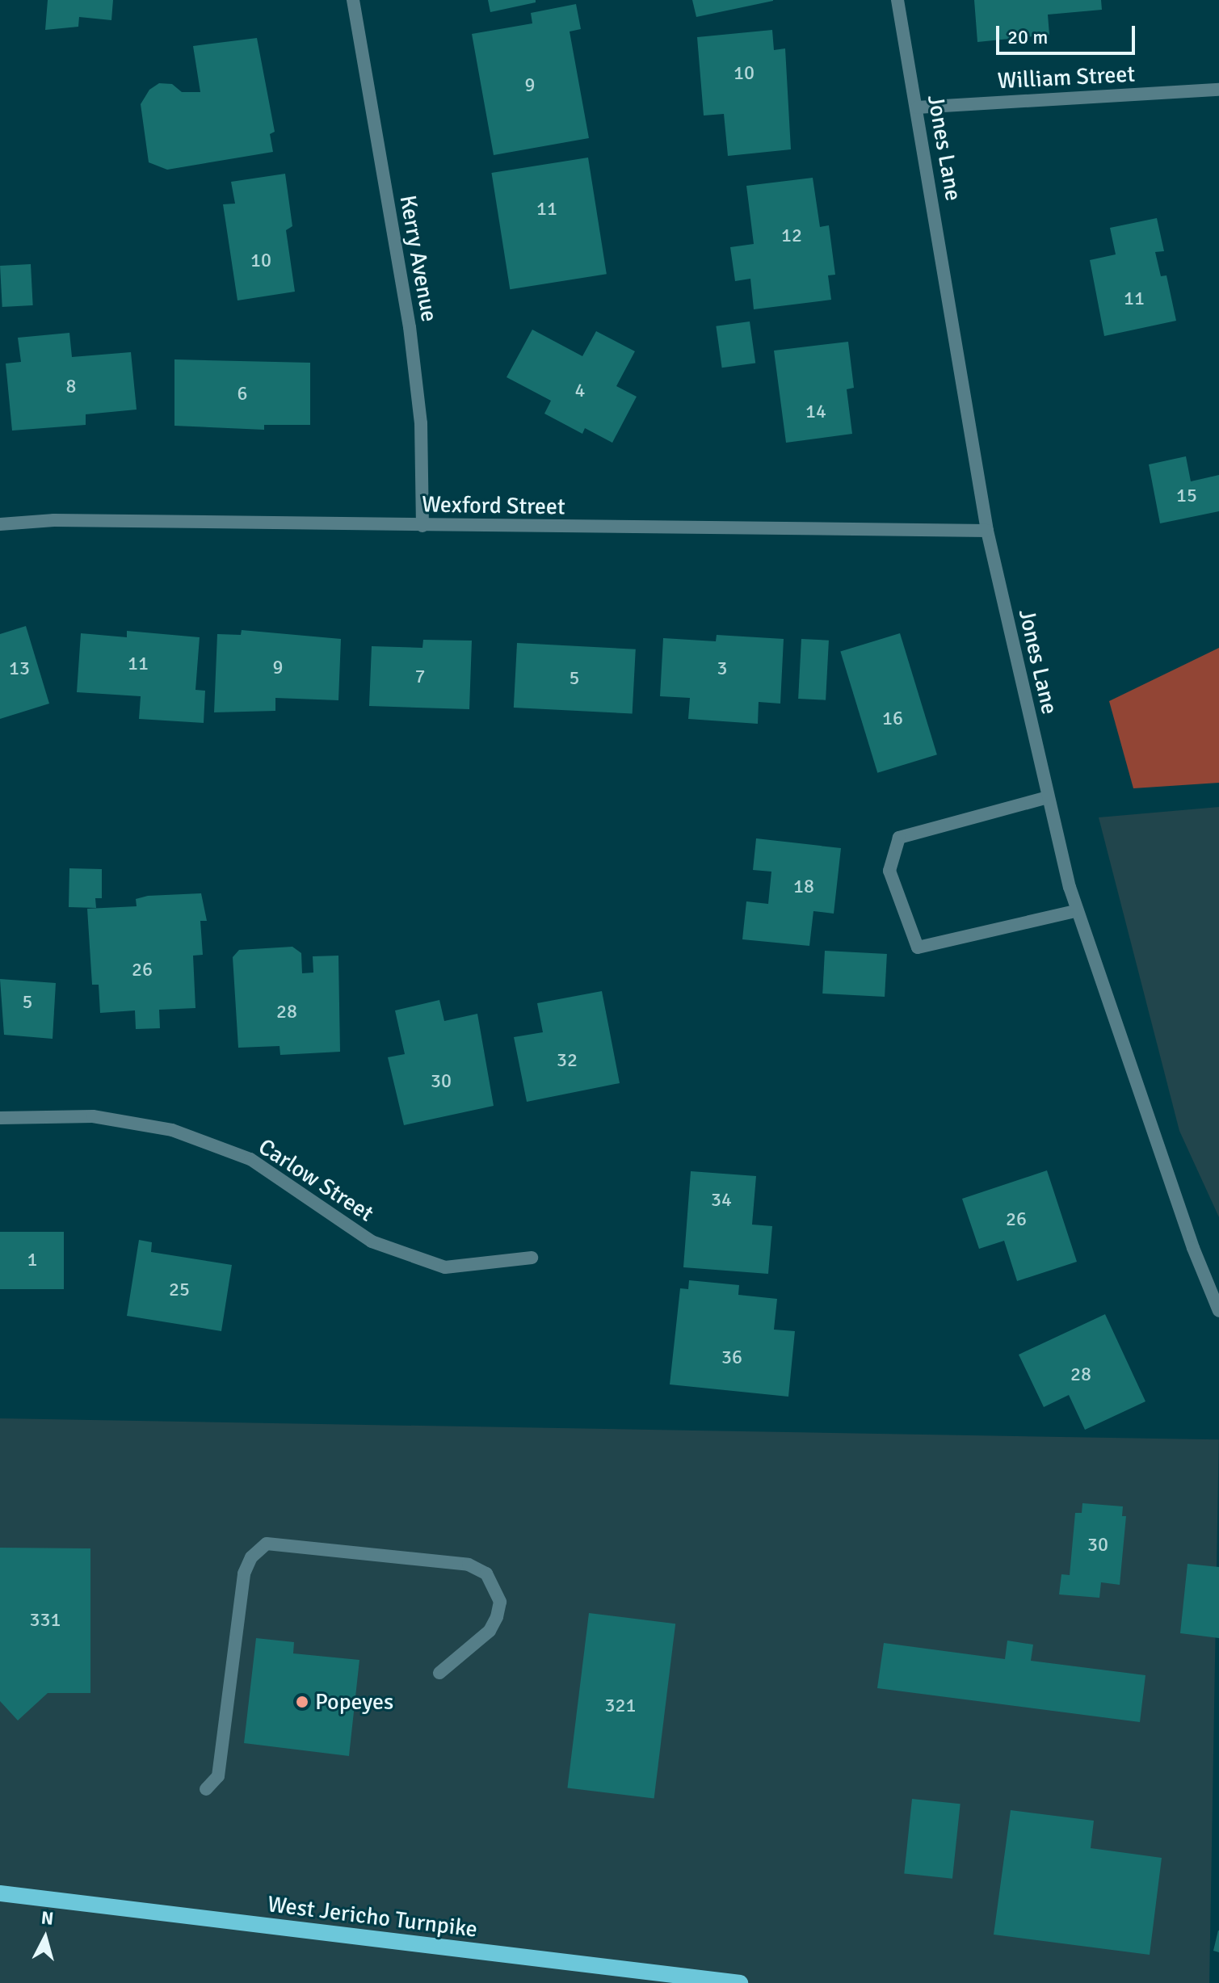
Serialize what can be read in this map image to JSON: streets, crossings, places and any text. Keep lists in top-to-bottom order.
{
  "streets": {
    "main road": ["West Jericho Turnpike"],
    "street": [
      "William Street",
      "Jones Lane",
      "Kerry Avenue",
      "Wexford Street",
      "Carlow Street"
    ]
  },
  "crossings": [
    ["William Street", "Jones Lane"],
    ["Jones Lane", "Wexford Street"],
    ["Kerry Avenue", "Wexford Street"]
  ],
  "places": ["Popeyes"],
  "house_numbers": [
    "10",
    "9",
    "11",
    "12",
    "10",
    "11",
    "8",
    "4",
    "6",
    "14",
    "15",
    "11",
    "9",
    "13",
    "3",
    "7",
    "5",
    "16",
    "18",
    "26",
    "5",
    "28",
    "32",
    "30",
    "34",
    "26",
    "1",
    "25",
    "36",
    "28",
    "30",
    "331",
    "321"
  ],
  "scale_bar": "20 m",
  "north": "top"
}
